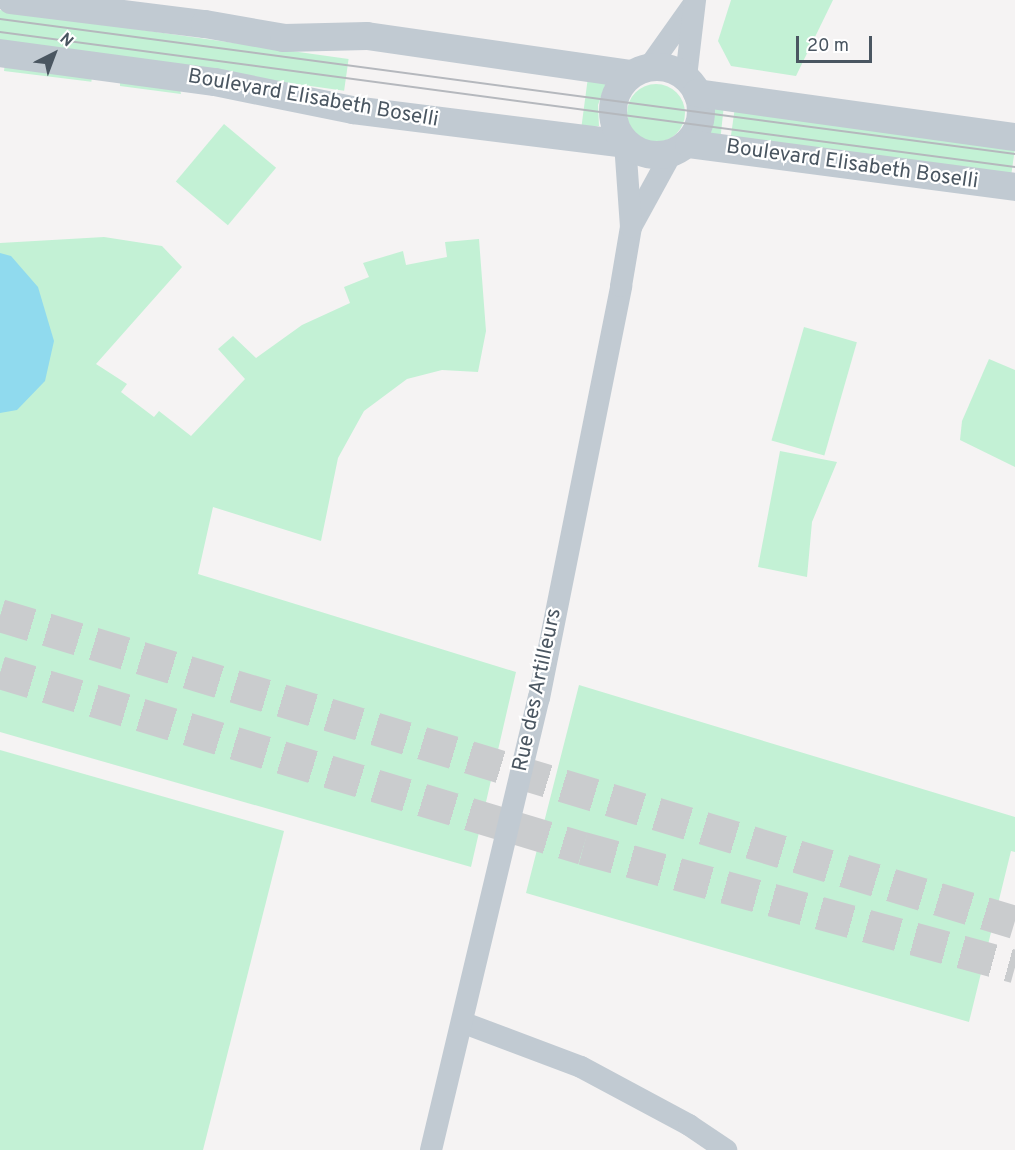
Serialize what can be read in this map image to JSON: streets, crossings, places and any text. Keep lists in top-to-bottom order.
{
  "streets": {
    "street": ["Boulevard Elisabeth Boselli", "Rue des Artilleurs"]
  },
  "crossings": [
    ["Boulevard Elisabeth Boselli", "Rue des Artilleurs"]
  ],
  "scale_bar": "20 m",
  "north": "top right"
}
